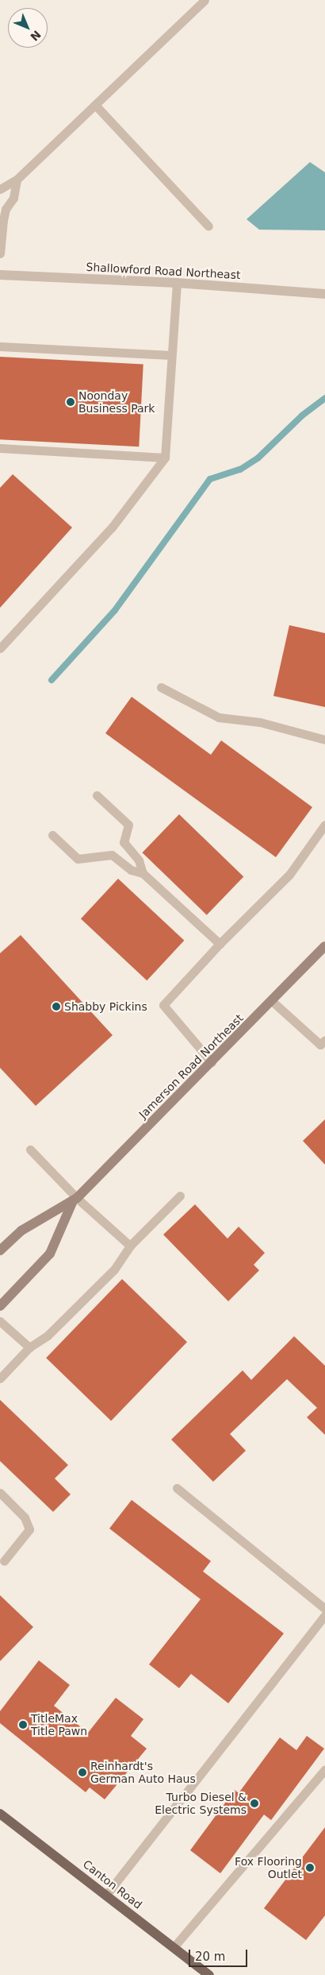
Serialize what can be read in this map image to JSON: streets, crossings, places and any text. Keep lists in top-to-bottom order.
{
  "streets": {
    "main road": ["Canton Road"],
    "street": ["Shallowford Road Northeast", "Jamerson Road Northeast"]
  },
  "places": [
    "Noonday Business Park",
    "Shabby Pickins",
    "TitleMax Title Pawn",
    "Reinhardt's German Auto Haus",
    "Turbo Diesel & Electric Systems",
    "Fox Flooring Outlet"
  ],
  "scale_bar": "20 m",
  "north": "bottom right"
}
